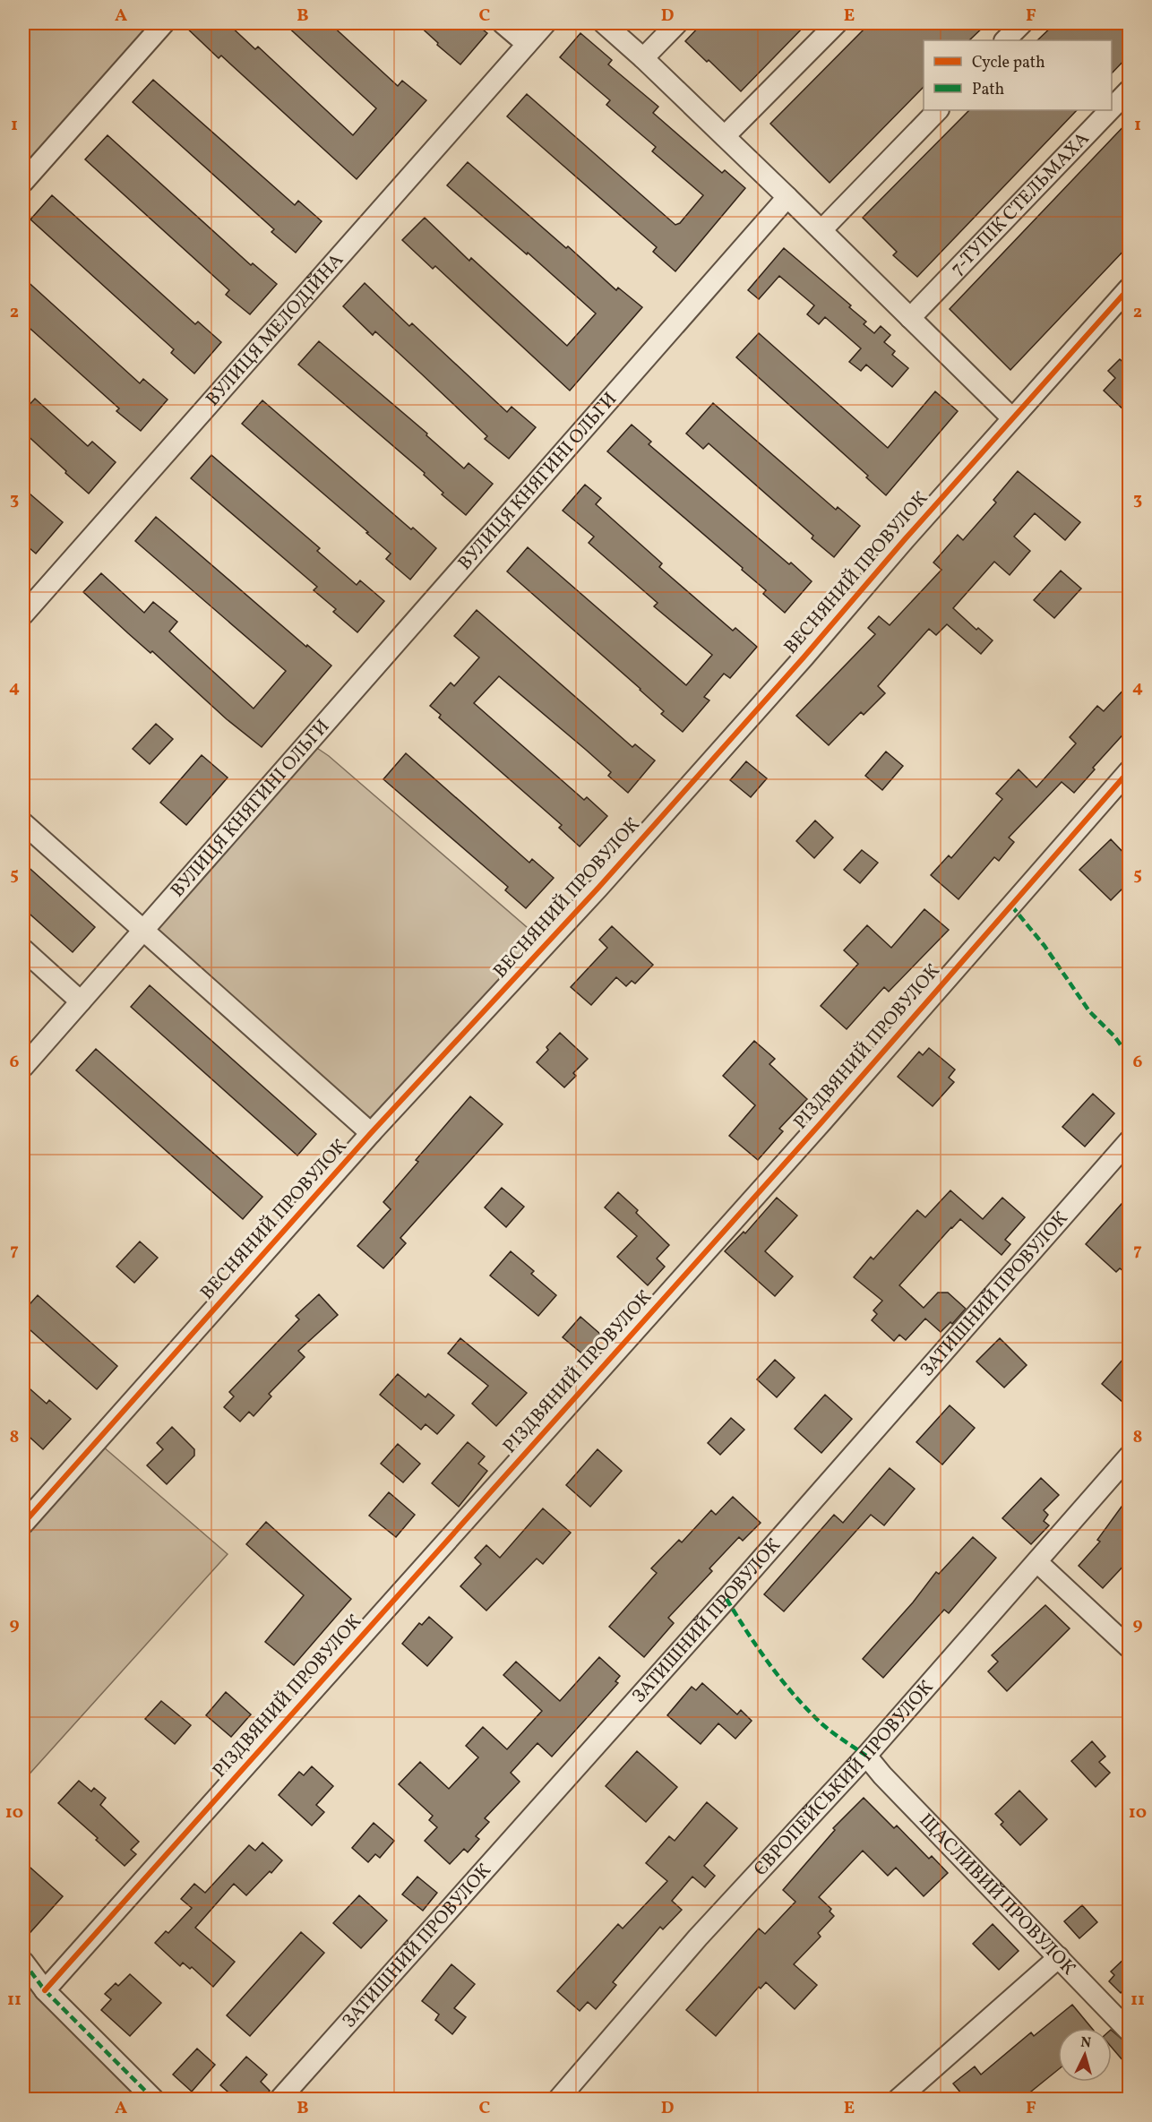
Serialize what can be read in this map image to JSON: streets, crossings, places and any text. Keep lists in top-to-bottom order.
{
  "streets": {
    "street": [
      "7-ТУПІК СТЕЛЬМАХА",
      "ВУЛИЦЯ МЕЛОДІЙНА",
      "ВУЛИЦЯ КНЯГИНІ ОЛЬГИ",
      "ВЕСНЯНИЙ ПРОВУЛОК",
      "РІЗДВЯНИЙ ПРОВУЛОК",
      "ЗАТИШНИЙ ПРОВУЛОК",
      "ЄВРОПЕЙСЬКИЙ ПРОВУЛОК",
      "ЩАСЛИВИЙ ПРОВУЛОК"
    ]
  },
  "crossings": [
    ["ЄВРОПЕЙСЬКИЙ ПРОВУЛОК", "ЩАСЛИВИЙ ПРОВУЛОК"]
  ],
  "legend": ["Cycle path", "Path"],
  "north": "top",
  "grid": {
    "columns": [
      "A",
      "B",
      "C",
      "D",
      "E",
      "F"
    ],
    "rows": [
      "1",
      "2",
      "3",
      "4",
      "5",
      "6",
      "7",
      "8",
      "9",
      "10",
      "11"
    ]
  }
}
